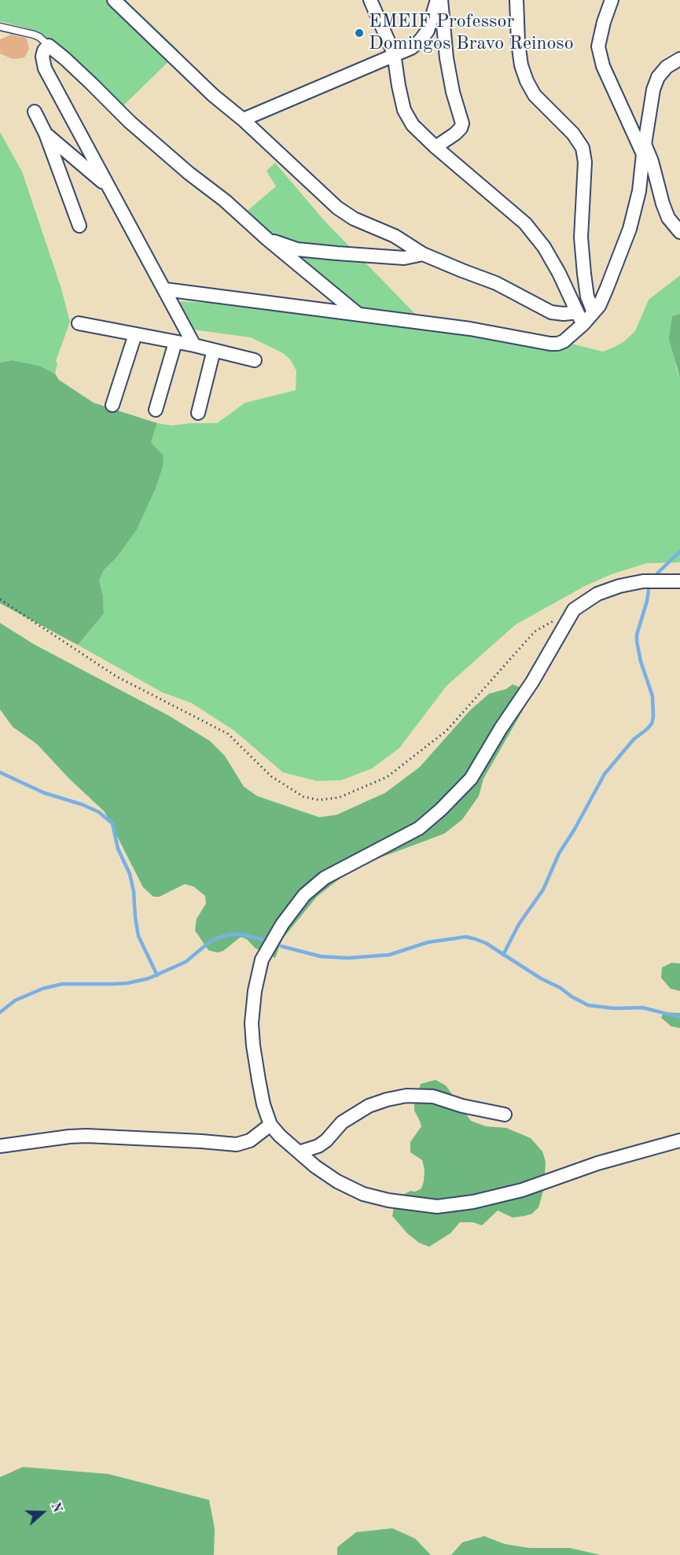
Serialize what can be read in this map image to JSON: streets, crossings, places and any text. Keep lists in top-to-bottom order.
{
  "places": ["EMEIF Professor Domingos Bravo Reinoso"],
  "north": "right"
}
